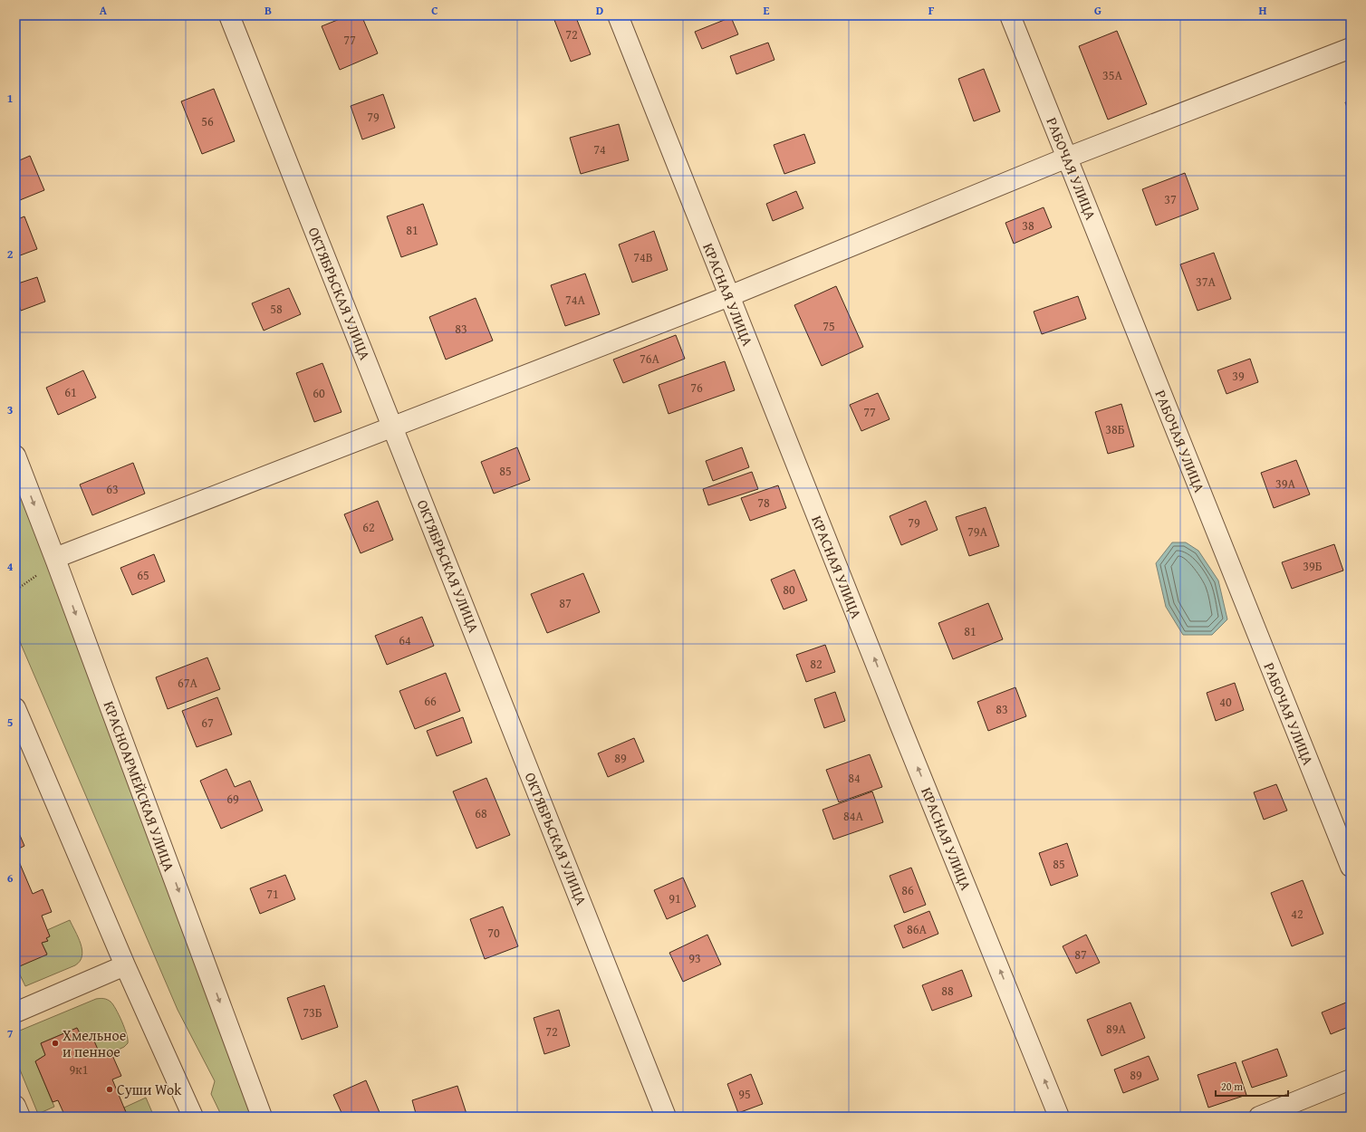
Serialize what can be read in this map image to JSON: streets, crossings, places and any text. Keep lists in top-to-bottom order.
{
  "streets": {
    "street": [
      "РАБОЧАЯ УЛИЦА",
      "ОКТЯБРЬСКАЯ УЛИЦА",
      "КРАСНАЯ УЛИЦА",
      "КРАСНОАРМЕЙСКАЯ УЛИЦА"
    ]
  },
  "one_way": ["КРАСНАЯ УЛИЦА"],
  "places": ["Хмельное и пенное", "Суши Wok"],
  "house_numbers": [
    "72",
    "77",
    "35А",
    "79",
    "56",
    "74",
    "37",
    "38",
    "81",
    "74В",
    "37А",
    "74А",
    "58",
    "75",
    "83",
    "76А",
    "39",
    "76",
    "61",
    "60",
    "77",
    "38Б",
    "85",
    "39А",
    "63",
    "78",
    "79",
    "62",
    "79А",
    "39Б",
    "65",
    "80",
    "87",
    "81",
    "64",
    "82",
    "67А",
    "66",
    "40",
    "83",
    "67",
    "89",
    "84",
    "69",
    "68",
    "84А",
    "85",
    "86",
    "71",
    "91",
    "42",
    "86А",
    "70",
    "87",
    "93",
    "88",
    "73Б",
    "89А",
    "72",
    "9к1",
    "89",
    "95"
  ],
  "scale_bar": "20 m",
  "grid": {
    "columns": [
      "A",
      "B",
      "C",
      "D",
      "E",
      "F",
      "G",
      "H"
    ],
    "rows": [
      "1",
      "2",
      "3",
      "4",
      "5",
      "6",
      "7"
    ]
  }
}
